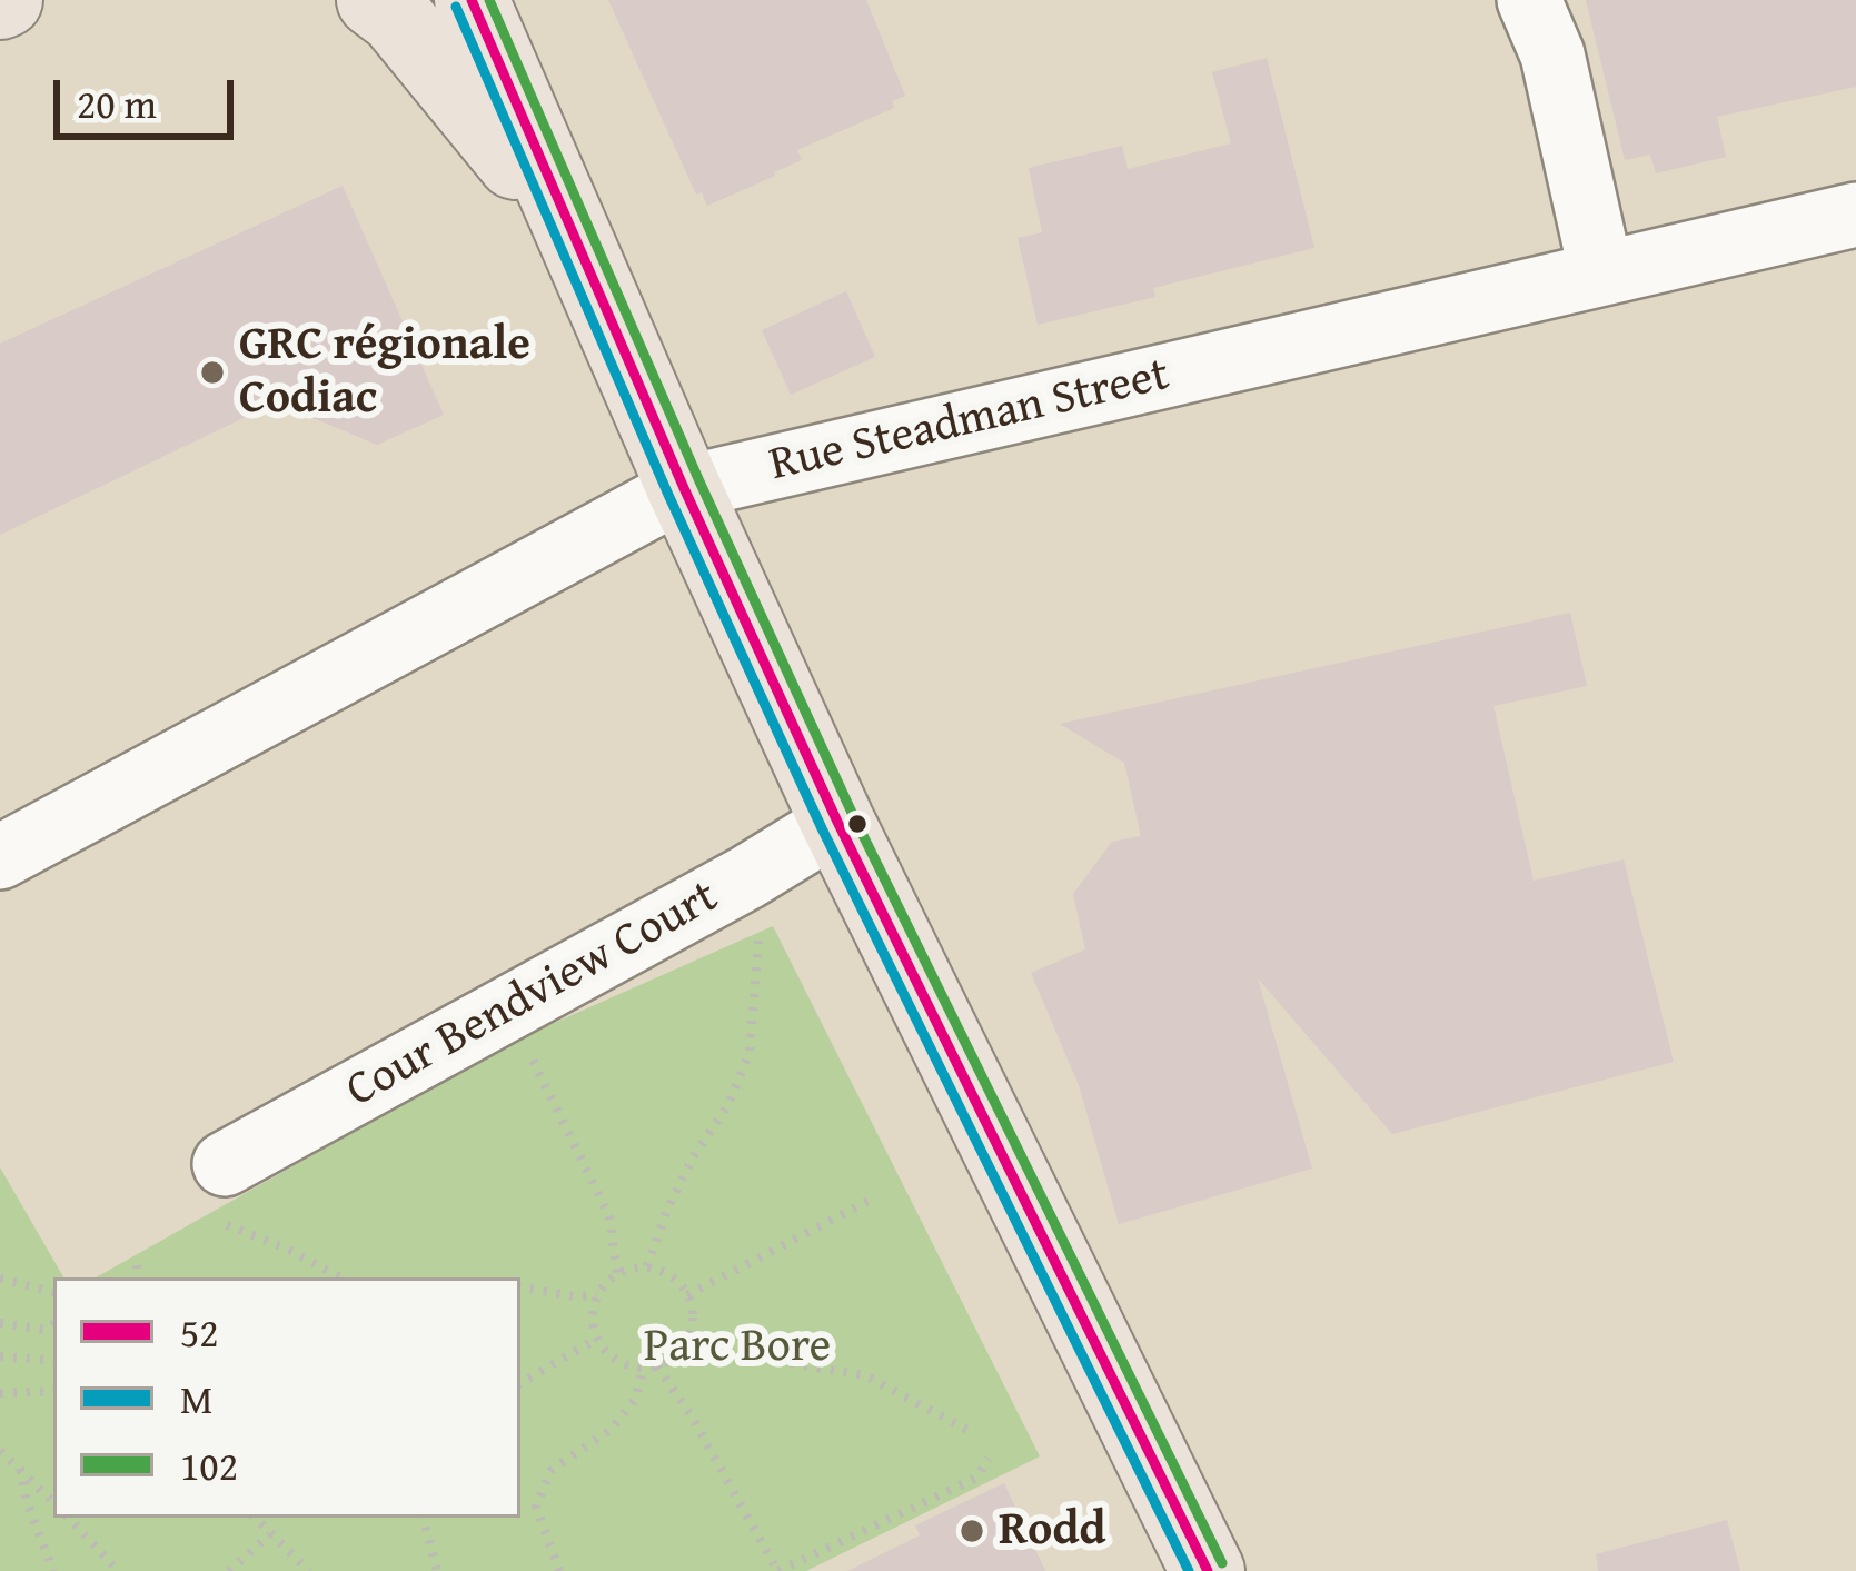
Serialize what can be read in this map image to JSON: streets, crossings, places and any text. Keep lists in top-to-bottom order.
{
  "streets": {
    "street": ["Rue Steadman Street", "Cour Bendview Court"]
  },
  "parks": ["Parc Bore"],
  "places": ["GRC régionale Codiac", "Rodd"],
  "lines": ["transit line 52", "transit line 102", "transit line M"],
  "legend": ["52", "M", "102"],
  "scale_bar": "20 m"
}
